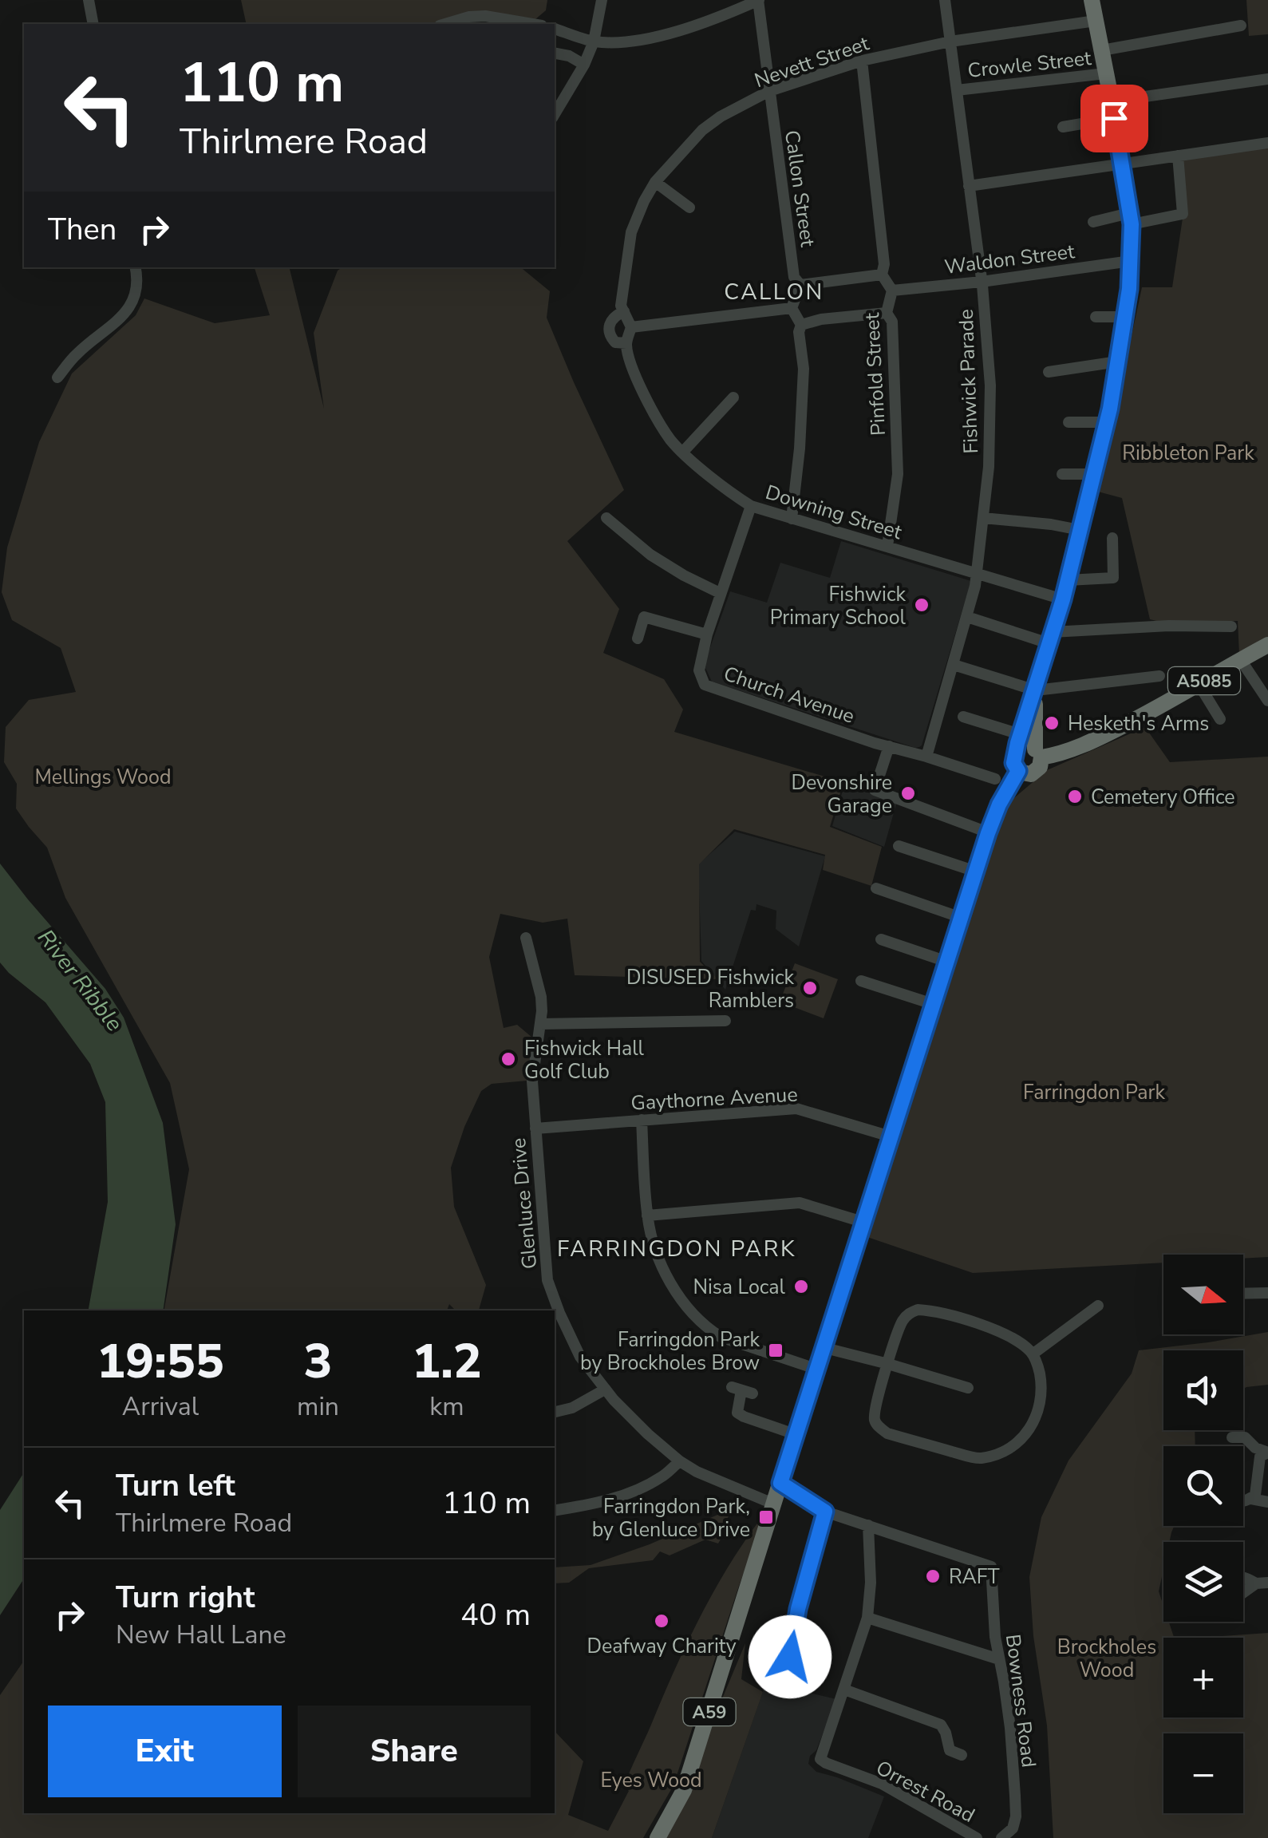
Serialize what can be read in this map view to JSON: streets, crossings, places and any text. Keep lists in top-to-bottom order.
{
  "streets": {
    "highway": ["A5085", "A59"],
    "street": [
      "Nevett Street",
      "Crowle Street",
      "Callon Street",
      "Waldon Street",
      "Pinfold Street",
      "Fishwick Parade",
      "Downing Street",
      "Church Avenue",
      "Gaythorne Avenue",
      "Glenluce Drive",
      "Bowness Road",
      "Orrest Road"
    ]
  },
  "crossings": [
    ["Nevett Street", "Callon Street"],
    ["Nevett Street", "Fishwick Parade"],
    ["Nevett Street", "Downing Street"],
    ["Crowle Street", "Fishwick Parade"],
    ["Waldon Street", "Pinfold Street"],
    ["Waldon Street", "Fishwick Parade"],
    ["Pinfold Street", "Downing Street"],
    ["Fishwick Parade", "Downing Street"],
    ["Fishwick Parade", "Church Avenue"],
    ["Gaythorne Avenue", "Glenluce Drive"],
    ["Gaythorne Avenue", "A59"],
    ["Glenluce Drive", "A59"]
  ],
  "districts": ["CALLON", "FARRINGDON PARK"],
  "water": ["River Ribble"],
  "parks": [
    "Ribbleton Park",
    "Mellings Wood",
    "Farringdon Park",
    "Brockholes Wood",
    "Eyes Wood"
  ],
  "places": {
    "other": [
      "Fishwick Primary School",
      "Hesketh's Arms",
      "Devonshire Garage",
      "Cemetery Office",
      "DISUSED Fishwick Ramblers",
      "Fishwick Hall Golf Club",
      "Nisa Local",
      "RAFT",
      "Deafway Charity"
    ],
    "transit": ["Farringdon Park by Brockholes Brow", "Farringdon Park, by Glenluce Drive"]
  },
  "north": "right",
  "page": {
    "turn": ["110 m", "Thirlmere Road"],
    "then": "Then",
    "map_buttons": ["+", "−"],
    "eta": [
      "19:55",
      "Arrival",
      "3",
      "min",
      "1.2",
      "km"
    ],
    "list": [
      {
        "name": "Turn left",
        "note": "Thirlmere Road",
        "value": "110 m"
      },
      {
        "name": "Turn right",
        "note": "New Hall Lane",
        "value": "40 m"
      }
    ],
    "buttons": ["Exit", "Share"]
  }
}
